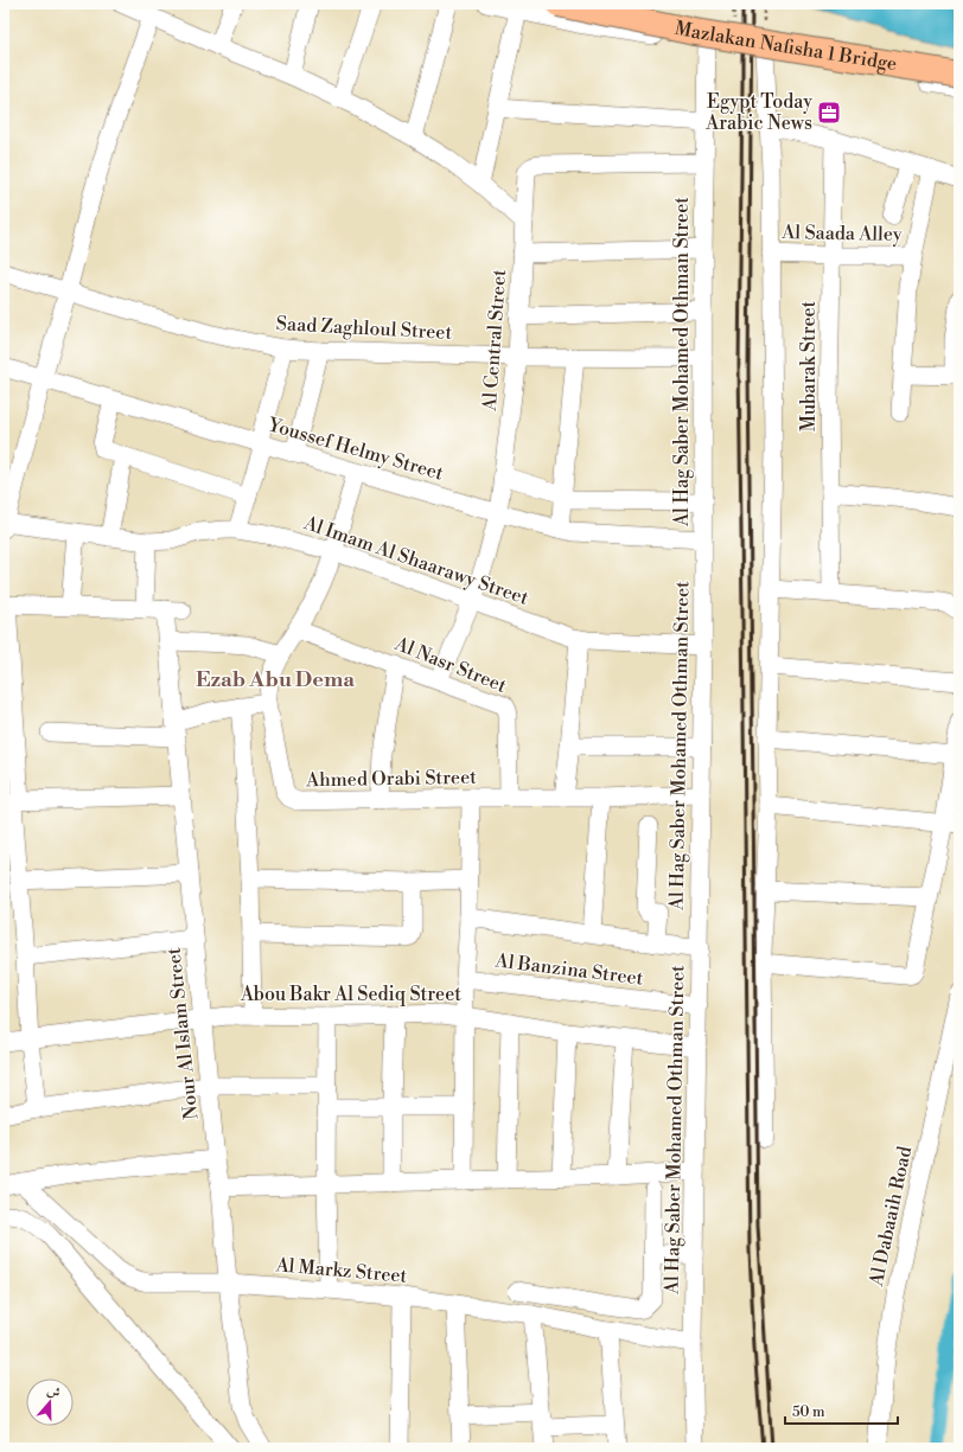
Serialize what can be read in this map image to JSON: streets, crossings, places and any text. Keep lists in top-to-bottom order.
{
  "streets": {
    "highway": ["Mazlakan Nafisha 1 Bridge"],
    "street": [
      "Al Saada Alley",
      "Saad Zaghloul Street",
      "Al Central Street",
      "Al Hag Saber Mohamed Othman Street",
      "Mubarak Street",
      "Youssef Helmy Street",
      "Al Imam Al Shaarawy Street",
      "Al Nasr Street",
      "Ahmed Orabi Street",
      "Al Banzina Street",
      "Abou Bakr Al Sediq Street",
      "Nour Al Islam Street",
      "Al Dabaaih Road",
      "Al Markz Street"
    ]
  },
  "crossings": [
    ["Al Saada Alley", "Mubarak Street"],
    ["Saad Zaghloul Street", "Al Central Street"],
    ["Saad Zaghloul Street", "Al Hag Saber Mohamed Othman Street"],
    ["Al Central Street", "Al Hag Saber Mohamed Othman Street"],
    ["Al Central Street", "Youssef Helmy Street"],
    ["Al Central Street", "Al Imam Al Shaarawy Street"],
    ["Al Central Street", "Al Nasr Street"],
    ["Al Hag Saber Mohamed Othman Street", "Youssef Helmy Street"],
    ["Al Hag Saber Mohamed Othman Street", "Al Imam Al Shaarawy Street"],
    ["Al Hag Saber Mohamed Othman Street", "Ahmed Orabi Street"],
    ["Al Hag Saber Mohamed Othman Street", "Al Banzina Street"],
    ["Al Hag Saber Mohamed Othman Street", "Abou Bakr Al Sediq Street"],
    ["Al Hag Saber Mohamed Othman Street", "Al Markz Street"],
    ["Youssef Helmy Street", "Ahmed Orabi Street"],
    ["Al Imam Al Shaarawy Street", "Ahmed Orabi Street"],
    ["Al Nasr Street", "Ahmed Orabi Street"],
    ["Abou Bakr Al Sediq Street", "Nour Al Islam Street"],
    ["Nour Al Islam Street", "Al Markz Street"]
  ],
  "districts": ["Ezab Abu Dema"],
  "places": {
    "office": ["Egypt Today Arabic News"]
  },
  "scale_bar": "50 m",
  "north": "top"
}
